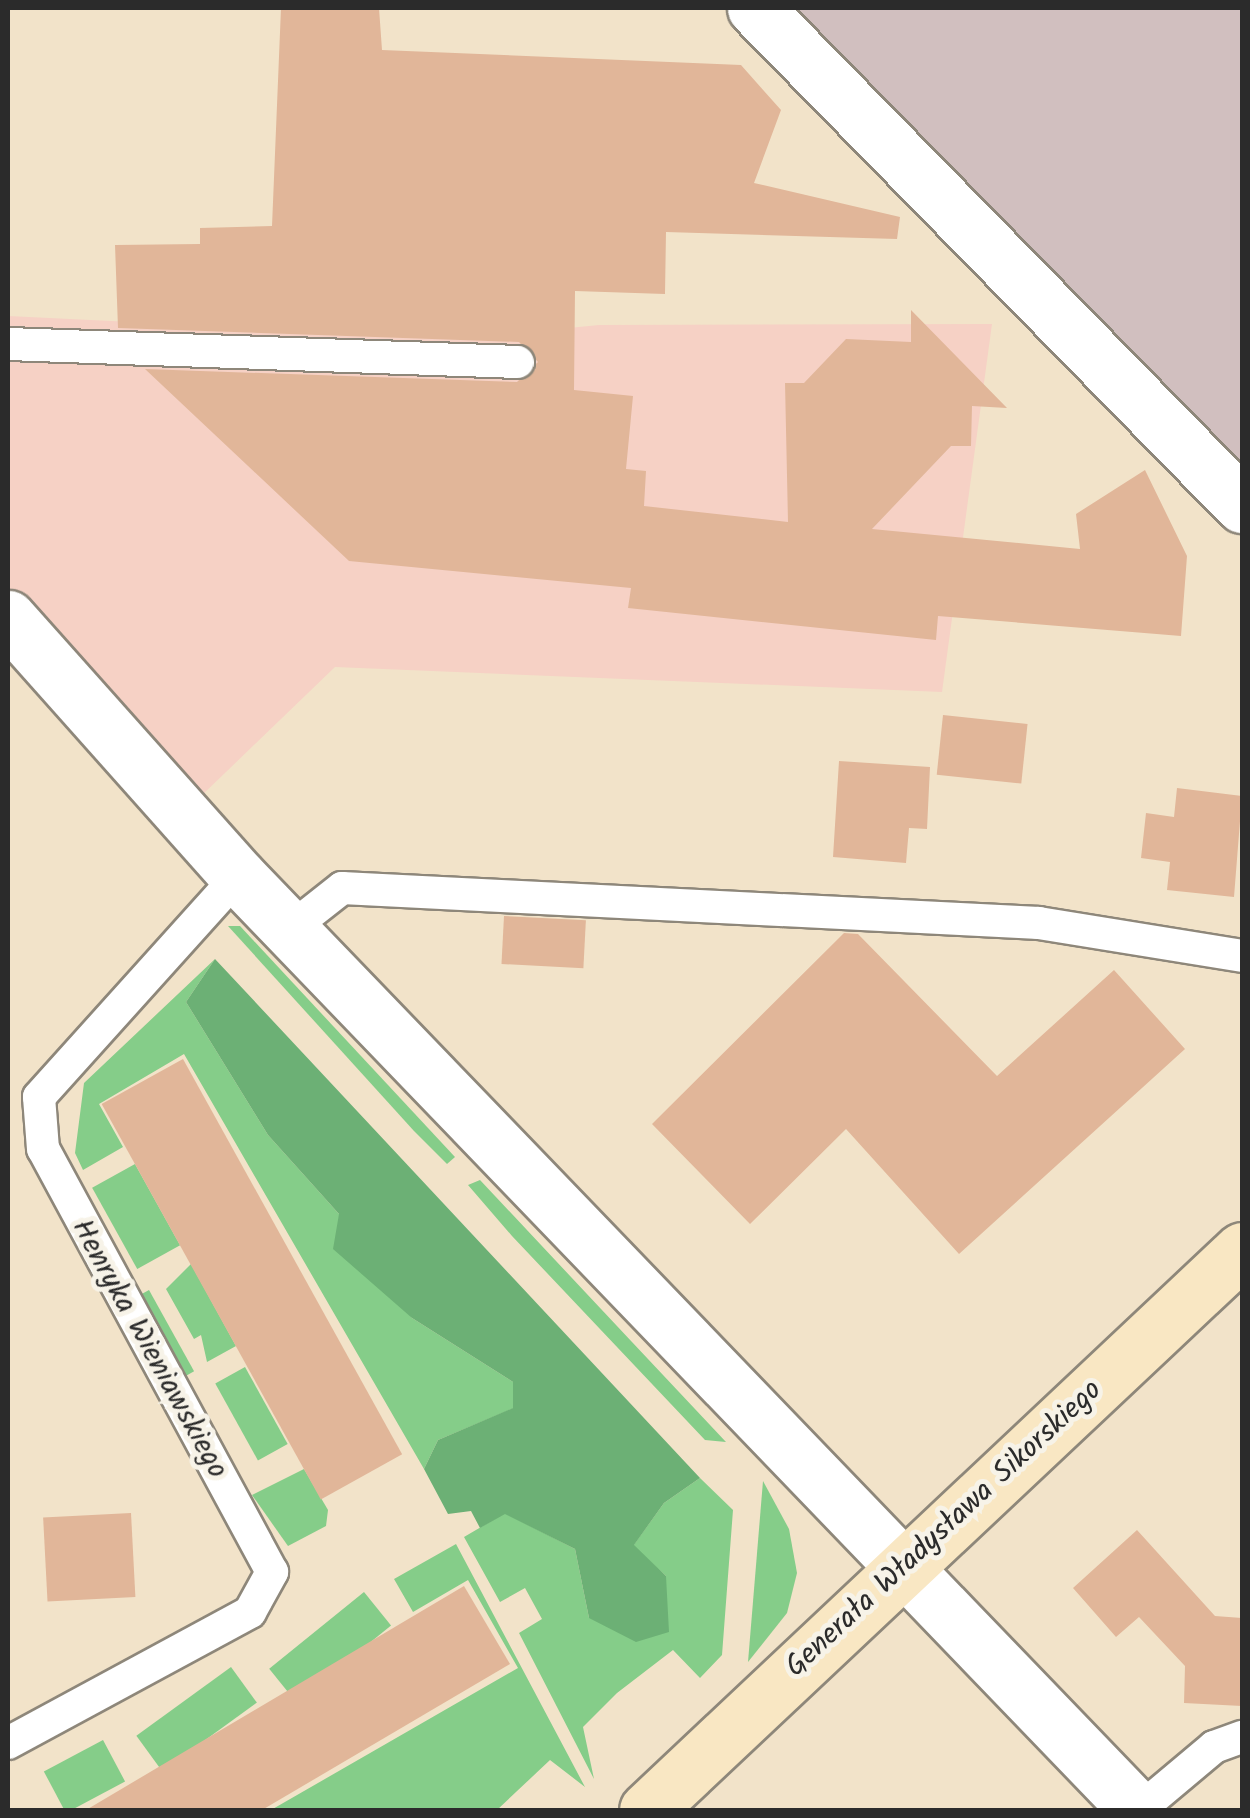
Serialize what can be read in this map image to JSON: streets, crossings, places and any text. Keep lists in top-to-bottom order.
{
  "streets": {
    "street": ["Generała Władysława Sikorskiego"],
    "lane": ["Henryka Wieniawskiego"]
  }
}
